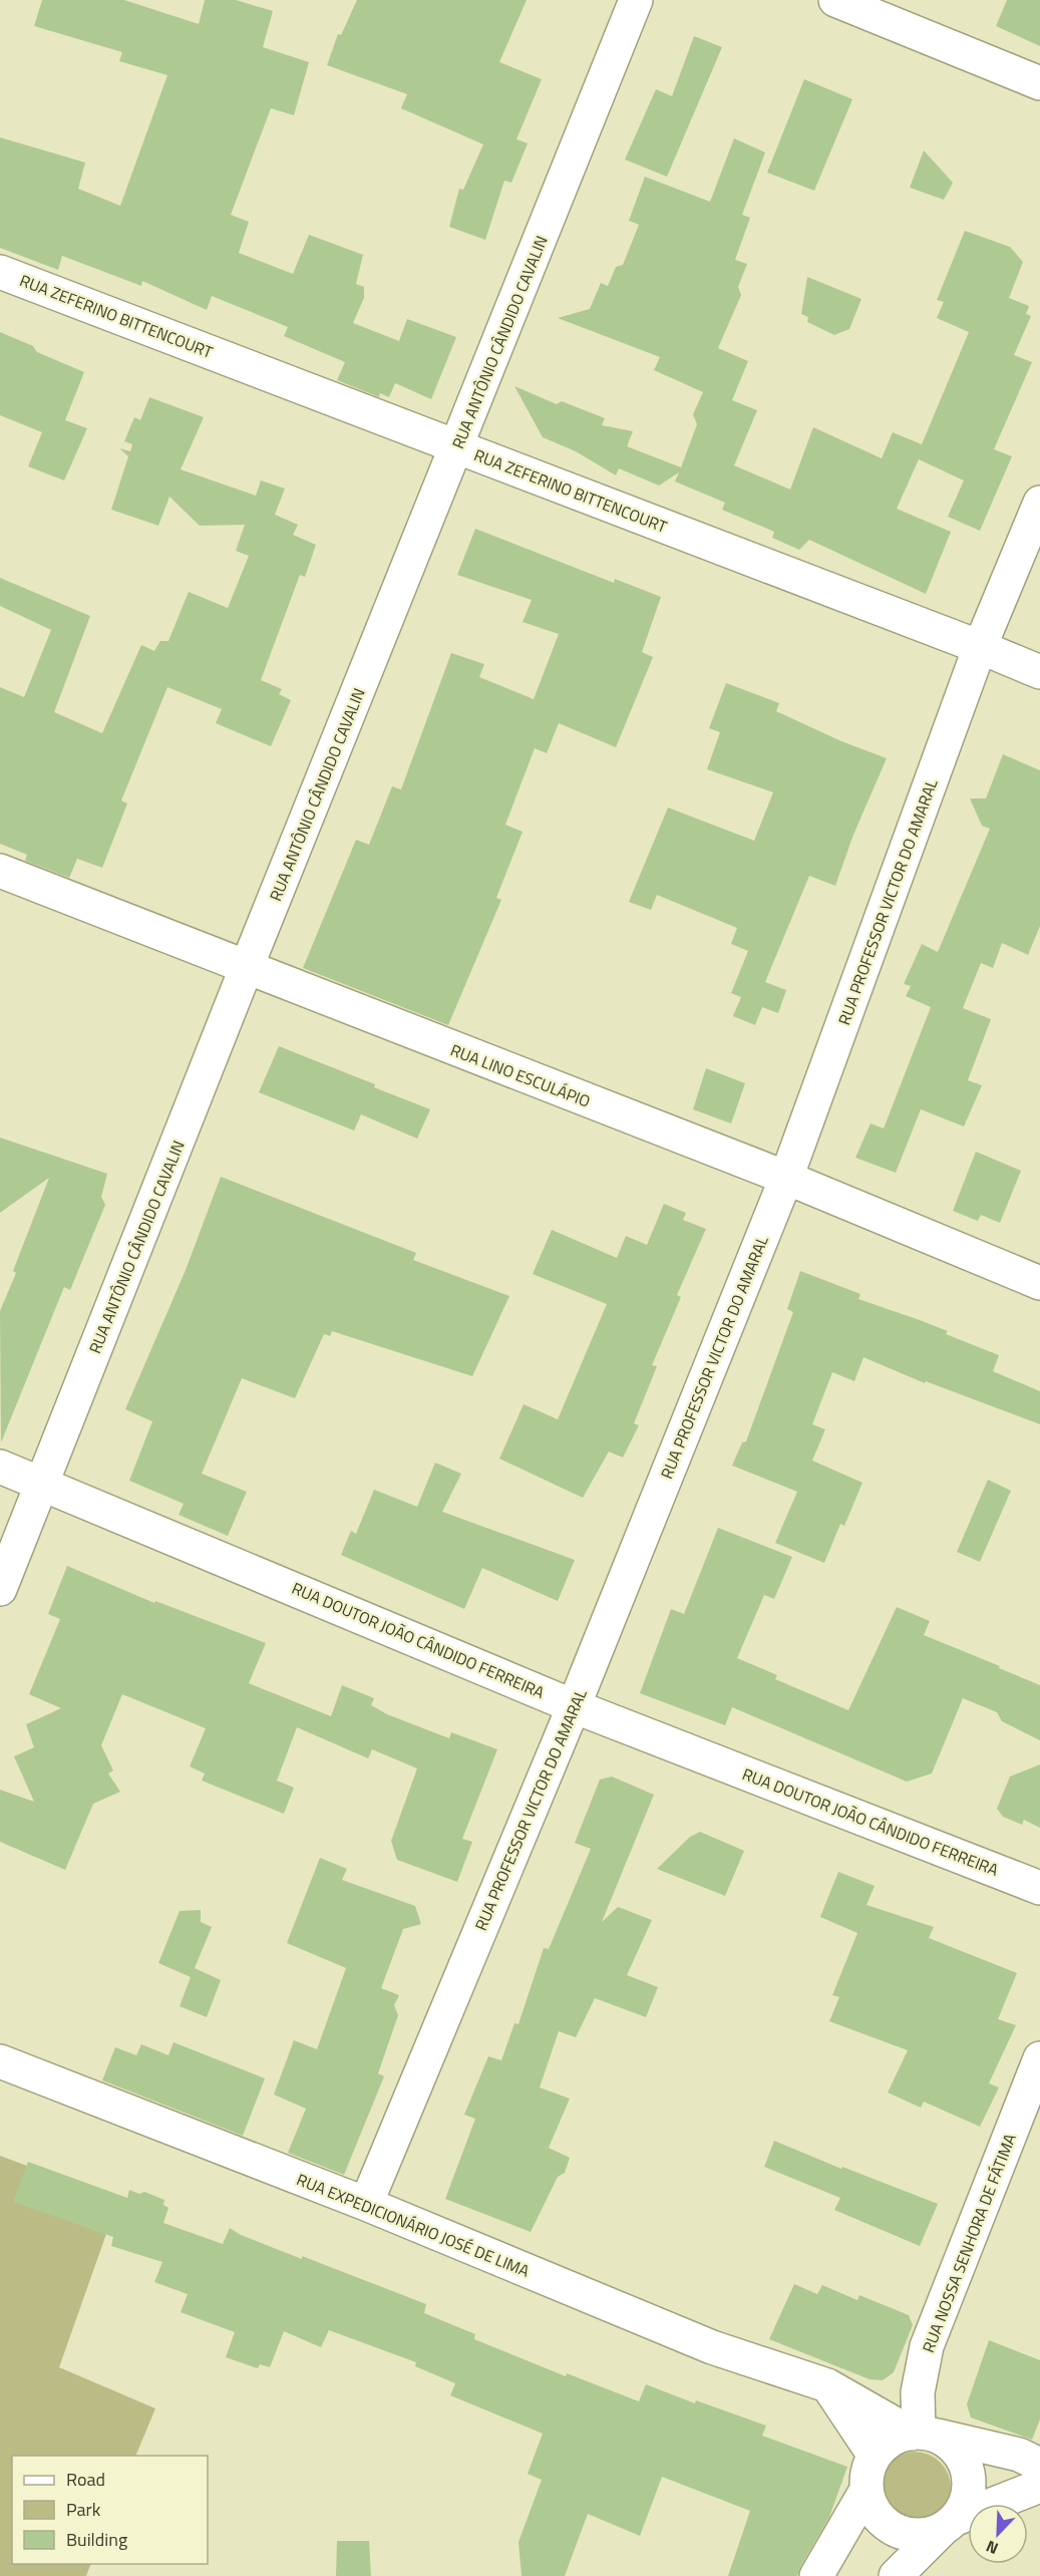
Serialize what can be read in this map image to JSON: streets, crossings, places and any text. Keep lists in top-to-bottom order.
{
  "streets": {
    "street": [
      "RUA ZEFERINO BITTENCOURT",
      "RUA ANTÔNIO CÂNDIDO CAVALIN",
      "RUA PROFESSOR VICTOR DO AMARAL",
      "RUA LINO ESCULÁPIO",
      "RUA DOUTOR JOÃO CÂNDIDO FERREIRA",
      "RUA EXPEDICIONÁRIO JOSÉ DE LIMA",
      "RUA NOSSA SENHORA DE FÁTIMA"
    ]
  },
  "crossings": [
    ["RUA ZEFERINO BITTENCOURT", "RUA ANTÔNIO CÂNDIDO CAVALIN"],
    ["RUA ZEFERINO BITTENCOURT", "RUA PROFESSOR VICTOR DO AMARAL"],
    ["RUA ANTÔNIO CÂNDIDO CAVALIN", "RUA LINO ESCULÁPIO"],
    ["RUA ANTÔNIO CÂNDIDO CAVALIN", "RUA DOUTOR JOÃO CÂNDIDO FERREIRA"],
    ["RUA PROFESSOR VICTOR DO AMARAL", "RUA LINO ESCULÁPIO"],
    ["RUA PROFESSOR VICTOR DO AMARAL", "RUA DOUTOR JOÃO CÂNDIDO FERREIRA"],
    ["RUA PROFESSOR VICTOR DO AMARAL", "RUA EXPEDICIONÁRIO JOSÉ DE LIMA"],
    ["RUA EXPEDICIONÁRIO JOSÉ DE LIMA", "RUA NOSSA SENHORA DE FÁTIMA"]
  ],
  "legend": ["Road", "Park", "Building"],
  "north": "bottom left"
}
